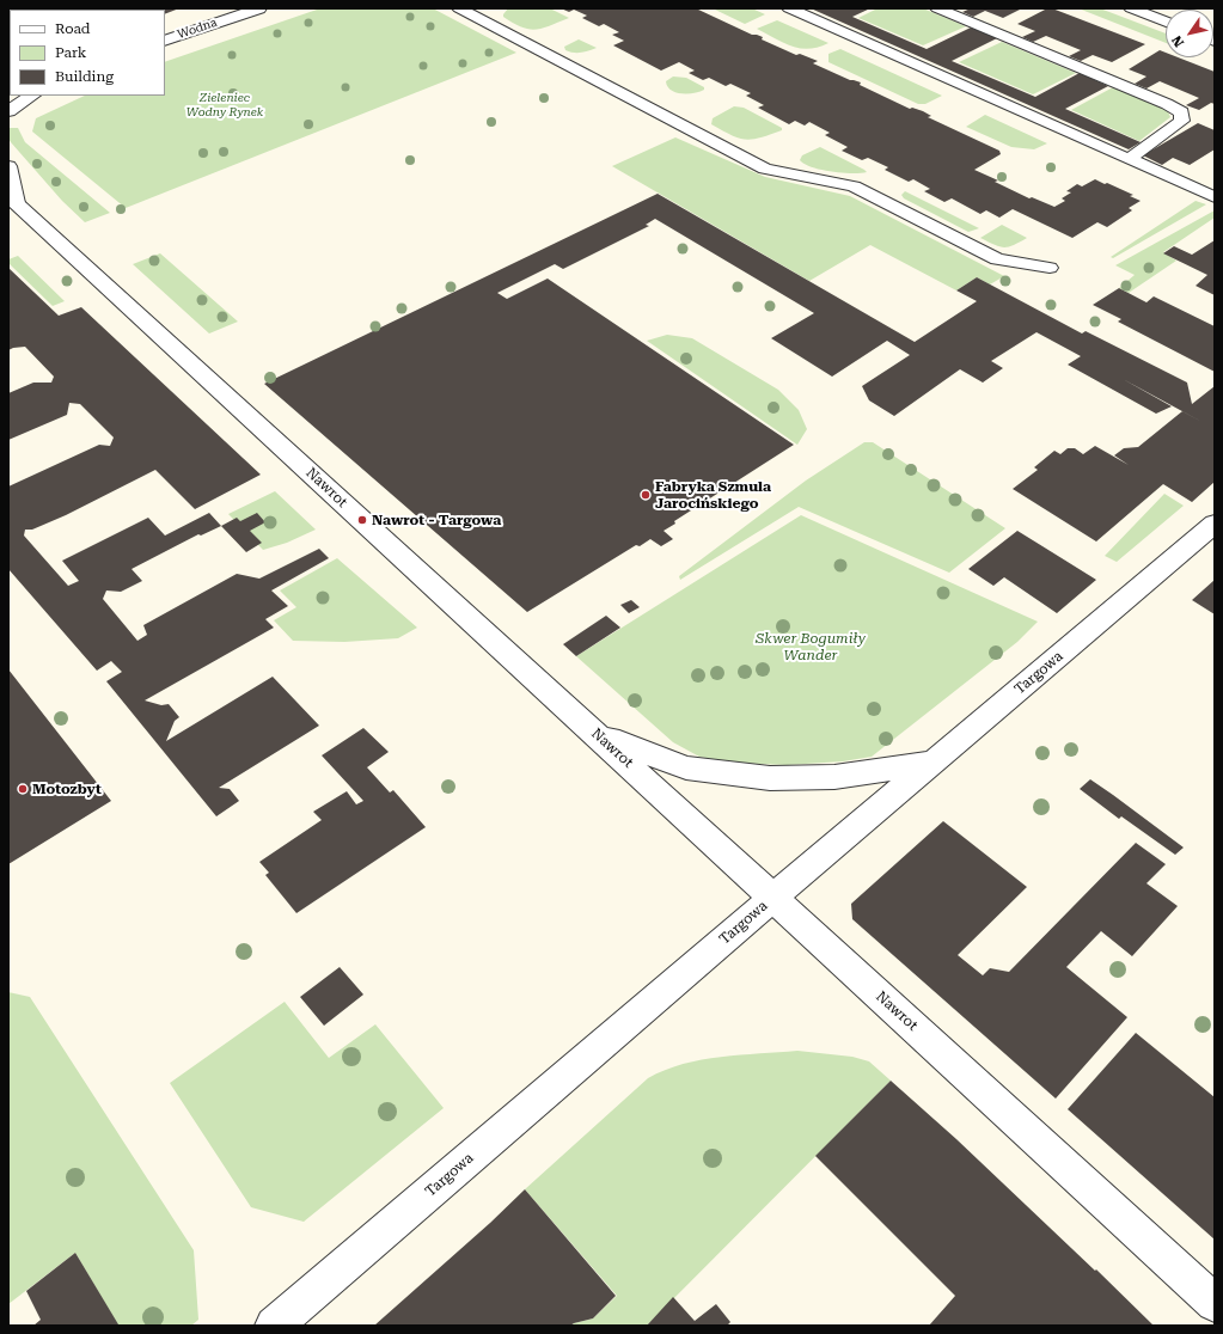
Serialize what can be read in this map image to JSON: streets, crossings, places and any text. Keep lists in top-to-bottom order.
{
  "streets": {
    "street": ["Wodna", "Nawrot", "Targowa"]
  },
  "crossings": [
    ["Nawrot", "Targowa"]
  ],
  "parks": ["Zieleniec Wodny Rynek", "Skwer Bogumiły Wander"],
  "places": ["Fabryka Szmula Jarocińskiego", "Nawrot - Targowa", "Motozbyt"],
  "legend": ["Road", "Park", "Building"],
  "north": "bottom left"
}
